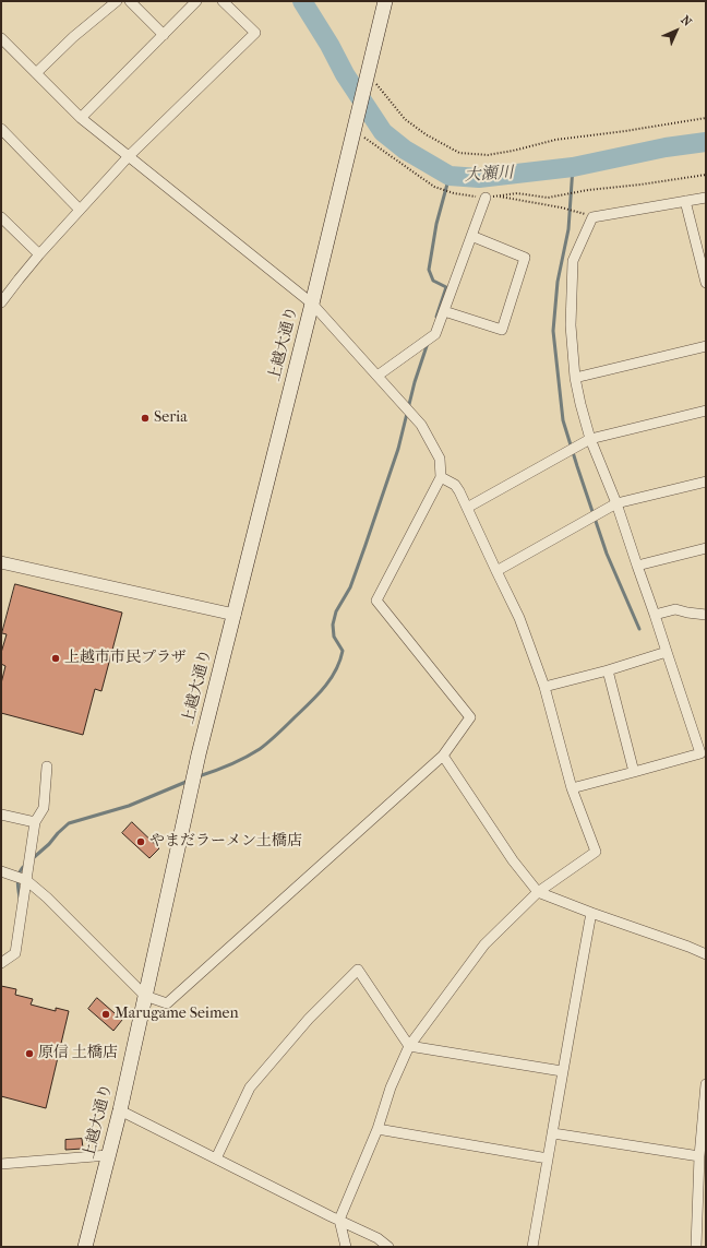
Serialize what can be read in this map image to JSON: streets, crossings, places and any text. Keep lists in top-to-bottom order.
{
  "streets": {
    "main road": ["上越大通り"]
  },
  "water": ["大瀬川"],
  "places": [
    "Seria",
    "上越市市民プラザ",
    "やまだラーメン土橋店",
    "Marugame Seimen",
    "原信 土橋店"
  ],
  "north": "top right"
}
